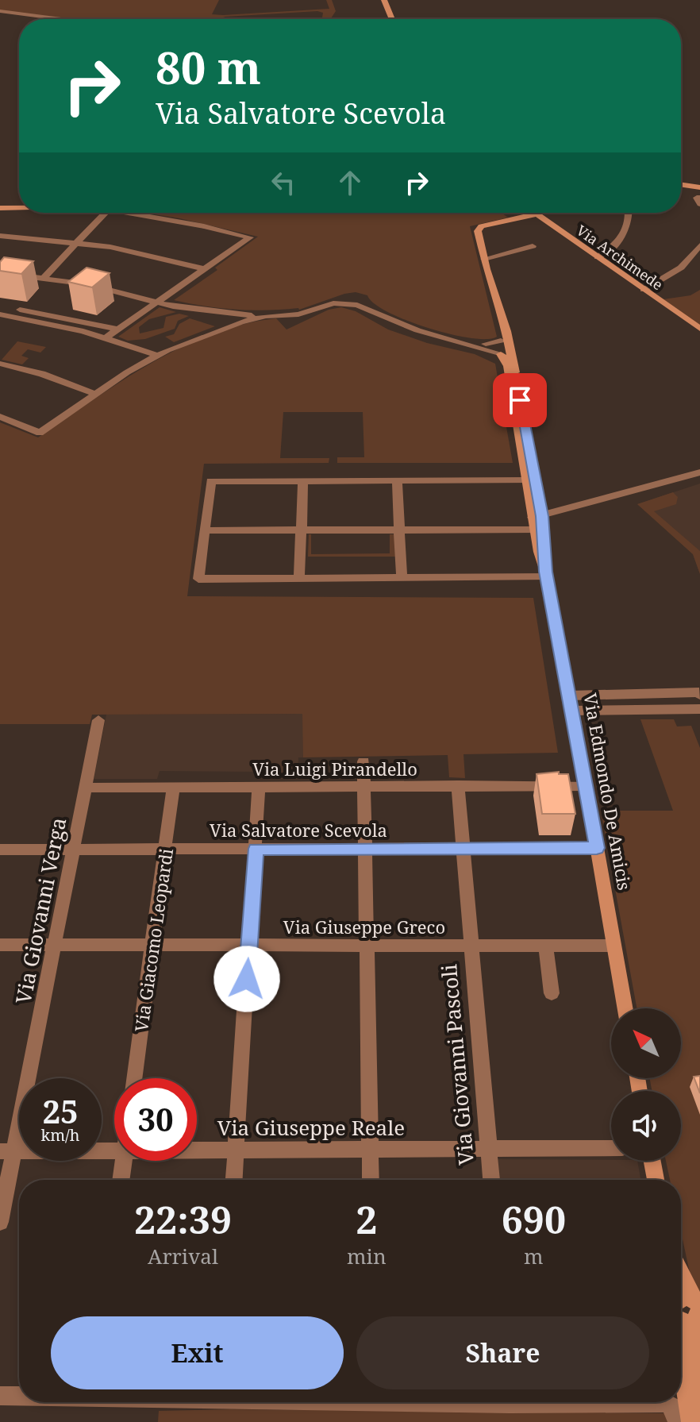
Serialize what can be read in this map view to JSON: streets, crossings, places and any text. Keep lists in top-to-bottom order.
{
  "streets": {
    "main road": ["Via Archimede", "Via Edmondo De Amicis"],
    "street": [
      "Via Luigi Pirandello",
      "Via Salvatore Scevola",
      "Via Giovanni Verga",
      "Via Giuseppe Greco",
      "Via Giacomo Leopardi",
      "Via Giovanni Pascoli",
      "Via Giuseppe Reale"
    ]
  },
  "crossings": [
    ["Via Luigi Pirandello", "Via Edmondo De Amicis"],
    ["Via Luigi Pirandello", "Via Giovanni Verga"],
    ["Via Luigi Pirandello", "Via Giacomo Leopardi"],
    ["Via Luigi Pirandello", "Via Giovanni Pascoli"],
    ["Via Edmondo De Amicis", "Via Salvatore Scevola"],
    ["Via Edmondo De Amicis", "Via Giuseppe Greco"],
    ["Via Salvatore Scevola", "Via Giovanni Verga"],
    ["Via Salvatore Scevola", "Via Giacomo Leopardi"],
    ["Via Salvatore Scevola", "Via Giovanni Pascoli"],
    ["Via Giovanni Verga", "Via Giuseppe Greco"],
    ["Via Giovanni Verga", "Via Giuseppe Reale"],
    ["Via Giuseppe Greco", "Via Giacomo Leopardi"],
    ["Via Giuseppe Greco", "Via Giovanni Pascoli"],
    ["Via Giovanni Pascoli", "Via Giuseppe Reale"]
  ],
  "north": "top left",
  "page": {
    "turn": ["80 m", "Via Salvatore Scevola"],
    "speed": "25 km/h",
    "limit": "30",
    "eta": [
      "22:39",
      "Arrival",
      "2",
      "min",
      "690",
      "m"
    ],
    "buttons": ["Exit", "Share"]
  }
}
